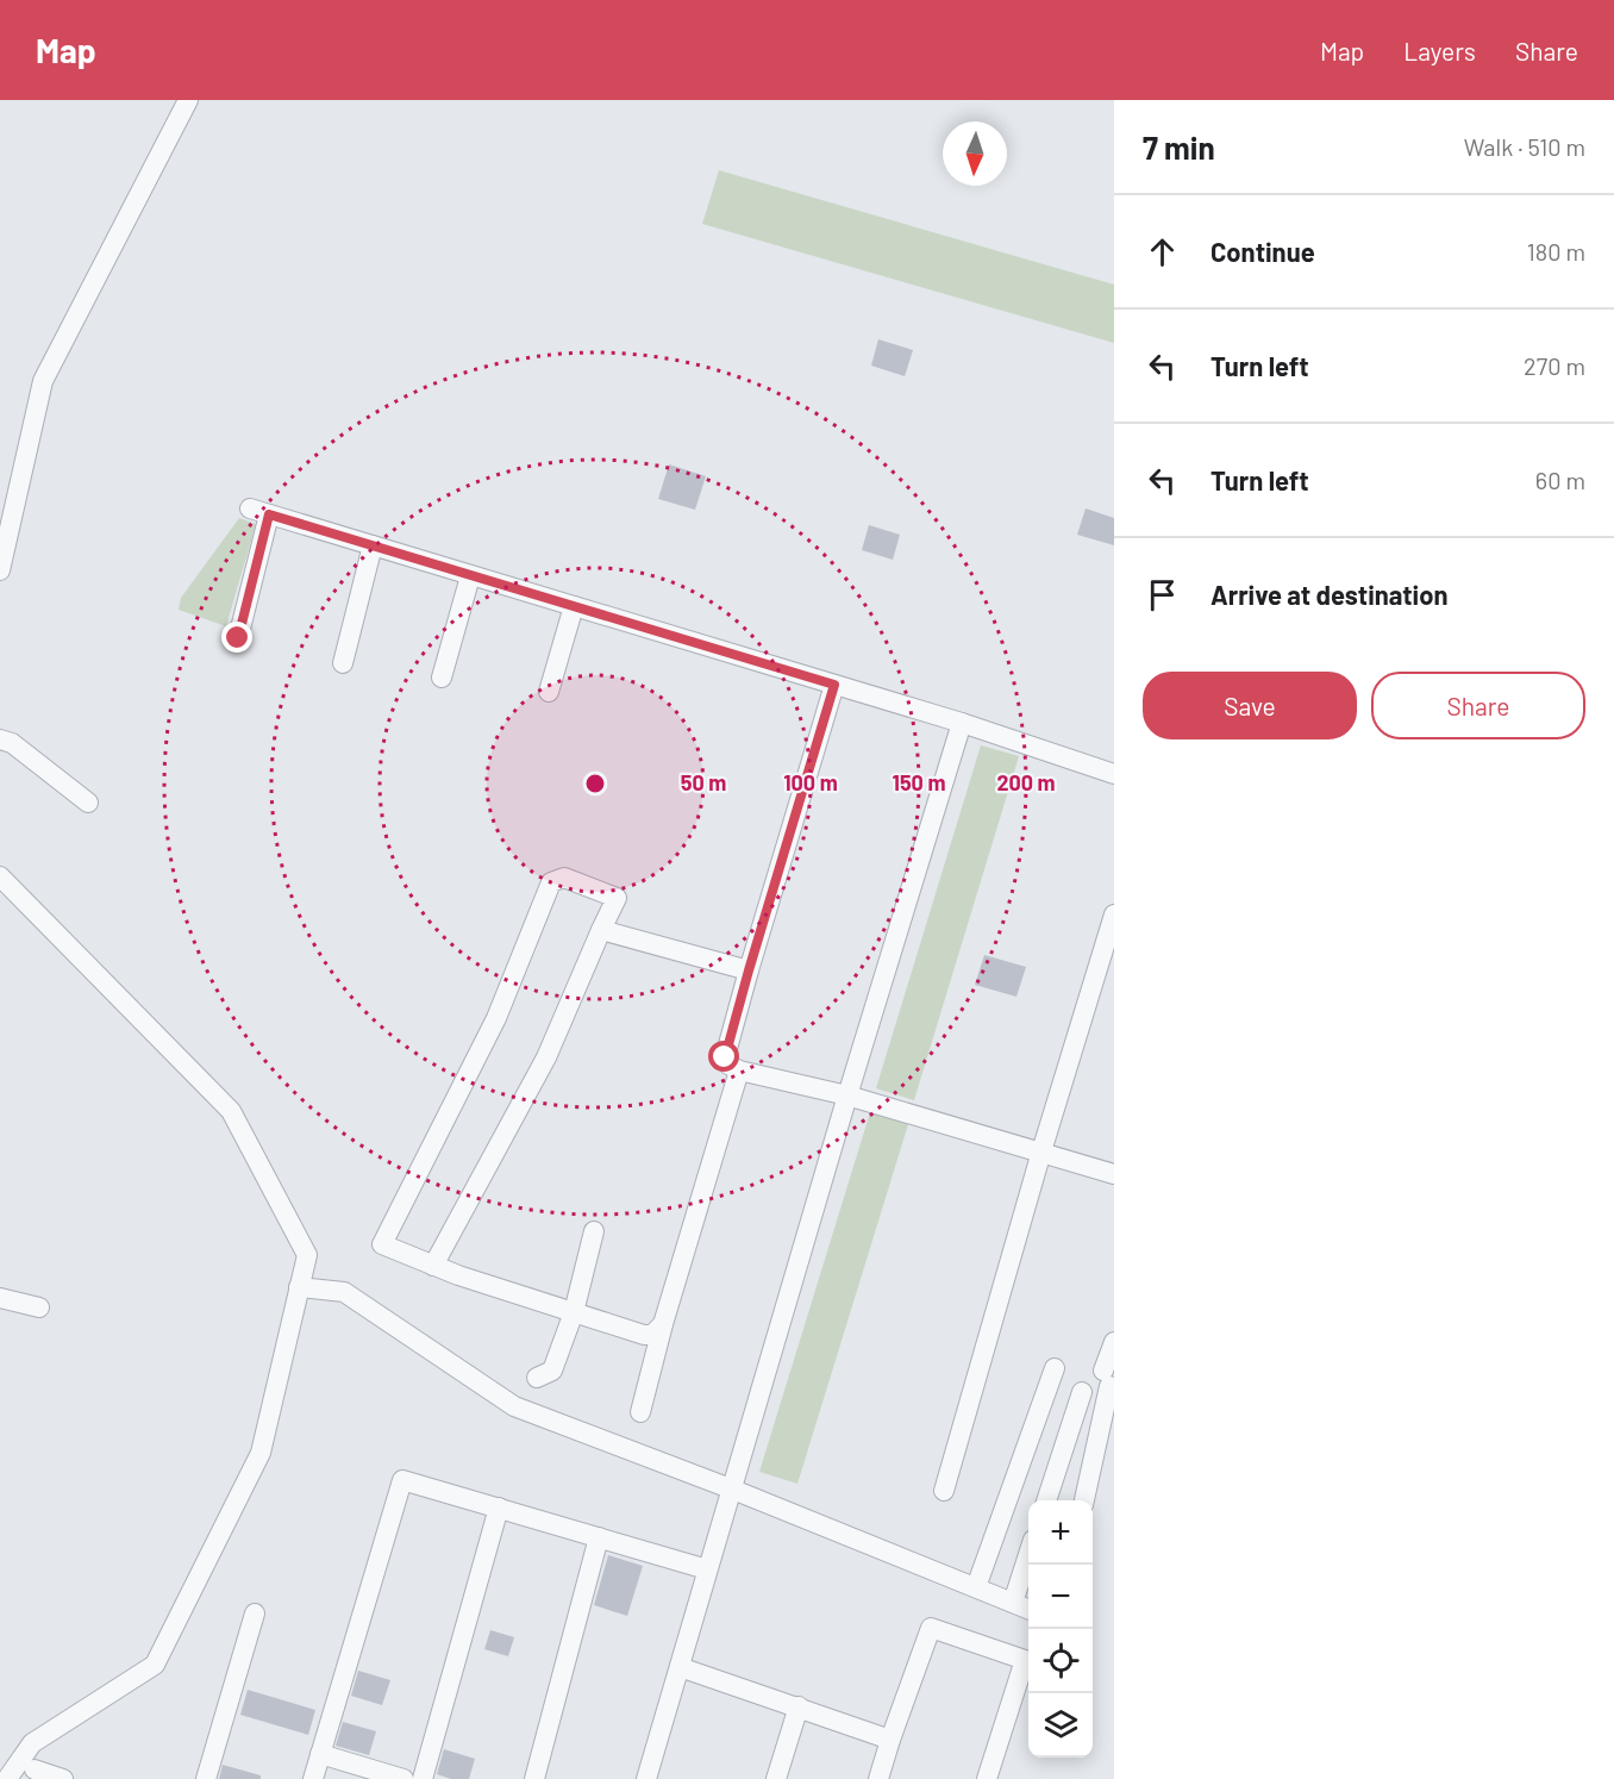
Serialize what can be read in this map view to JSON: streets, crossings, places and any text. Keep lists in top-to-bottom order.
{
  "north": "bottom",
  "page": {
    "header": "Map",
    "nav": ["Map", "Layers", "Share"],
    "heading": ["7 min", "Walk · 510 m"],
    "list": [
      ["Continue", "180 m"],
      ["Turn left", "270 m"],
      ["Turn left", "60 m"],
      "Arrive at destination"
    ],
    "buttons": ["Save", "Share"],
    "map_buttons": ["+", "−"]
  },
  "rings": [
    "50 m",
    "100 m",
    "150 m",
    "200 m"
  ]
}
